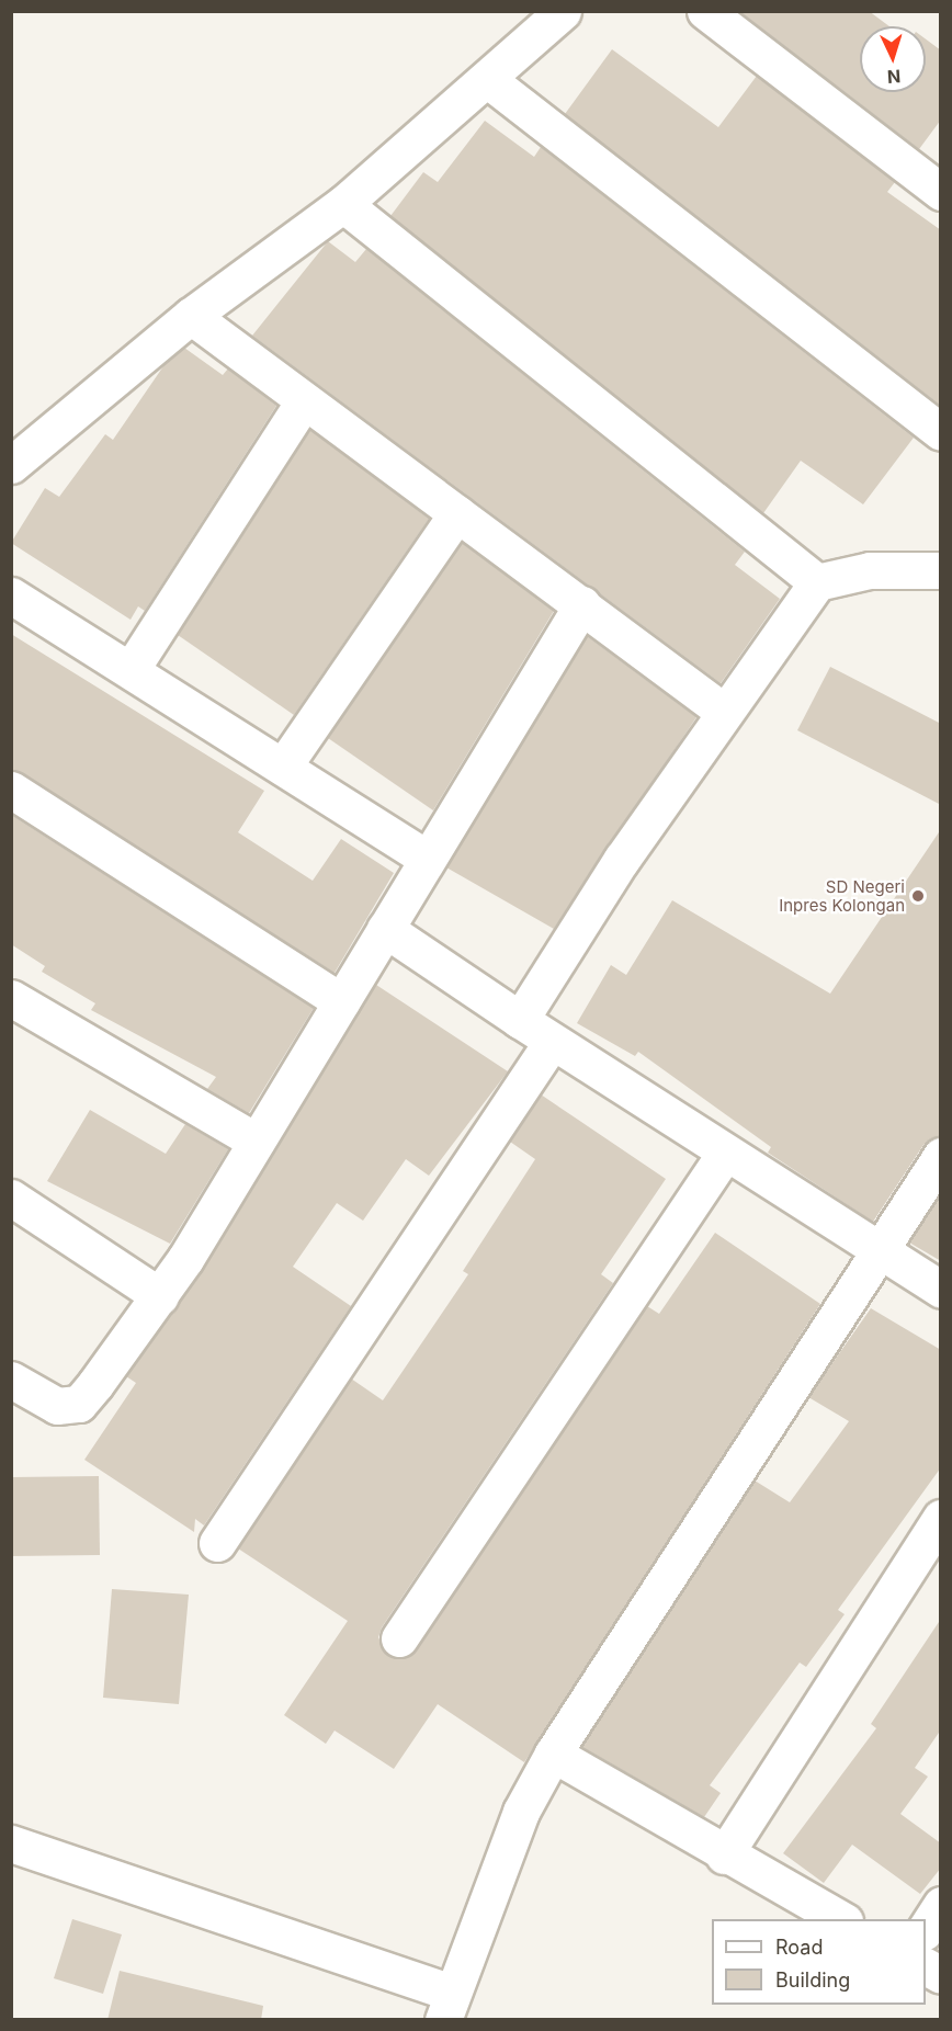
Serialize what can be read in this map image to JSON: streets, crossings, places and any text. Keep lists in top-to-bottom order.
{
  "places": ["SD Negeri Inpres Kolongan"],
  "legend": ["Road", "Building"],
  "north": "bottom"
}
